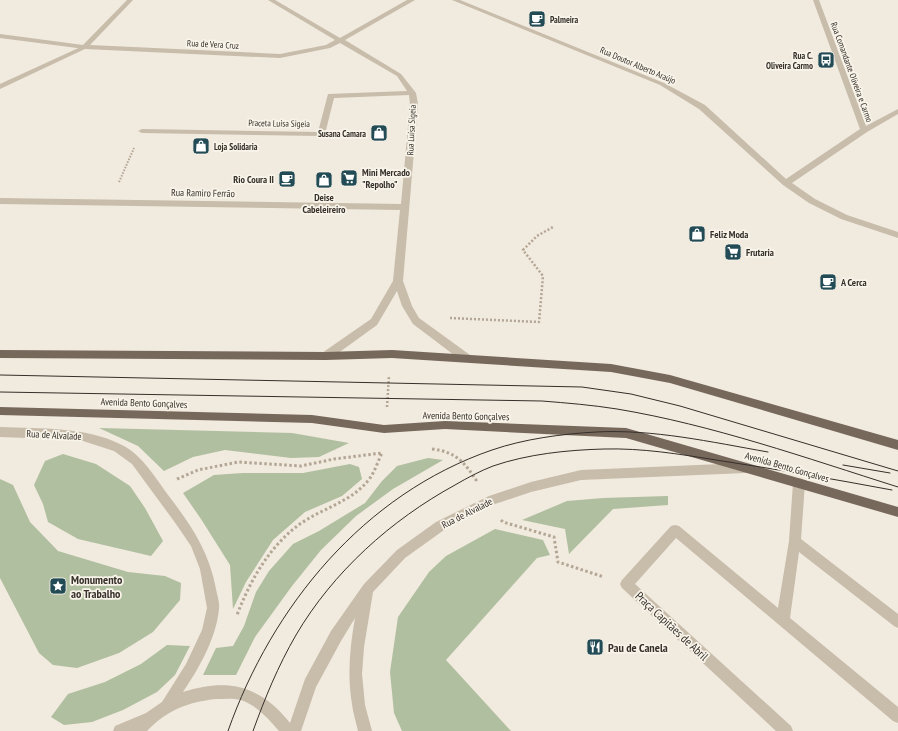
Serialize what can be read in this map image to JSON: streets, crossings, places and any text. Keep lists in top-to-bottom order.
{
  "streets": {
    "main road": ["Avenida Bento Gonçalves"],
    "street": [
      "Rua de Vera Cruz",
      "Rua Doutor Alberto Araújo",
      "Rua Comandante Oliveira e Carmo",
      "Praceta Luísa Sigeia",
      "Rua Luísa Sigeia",
      "Rua Ramiro Ferrão",
      "Rua de Alvalade",
      "Praça Capitães de Abril"
    ]
  },
  "crossings": [
    ["Rua de Vera Cruz", "Rua Luísa Sigeia"],
    ["Rua Doutor Alberto Araújo", "Rua Comandante Oliveira e Carmo"],
    ["Praceta Luísa Sigeia", "Rua Luísa Sigeia"],
    ["Rua Luísa Sigeia", "Rua Ramiro Ferrão"],
    ["Avenida Bento Gonçalves", "Rua de Alvalade"]
  ],
  "places": {
    "cafe": ["Palmeira", "Rio Coura II", "A Cerca"],
    "bus stop": ["Rua C. Oliveira Carmo"],
    "shop": [
      "Susana Camara",
      "Loja Solidaria",
      "Deise Cabeleireiro",
      "Feliz Moda"
    ],
    "supermarket": ["Mini Mercado \"Repolho\"", "Frutaria"],
    "place": ["Monumento ao Trabalho"],
    "restaurant": ["Pau de Canela"]
  }
}
